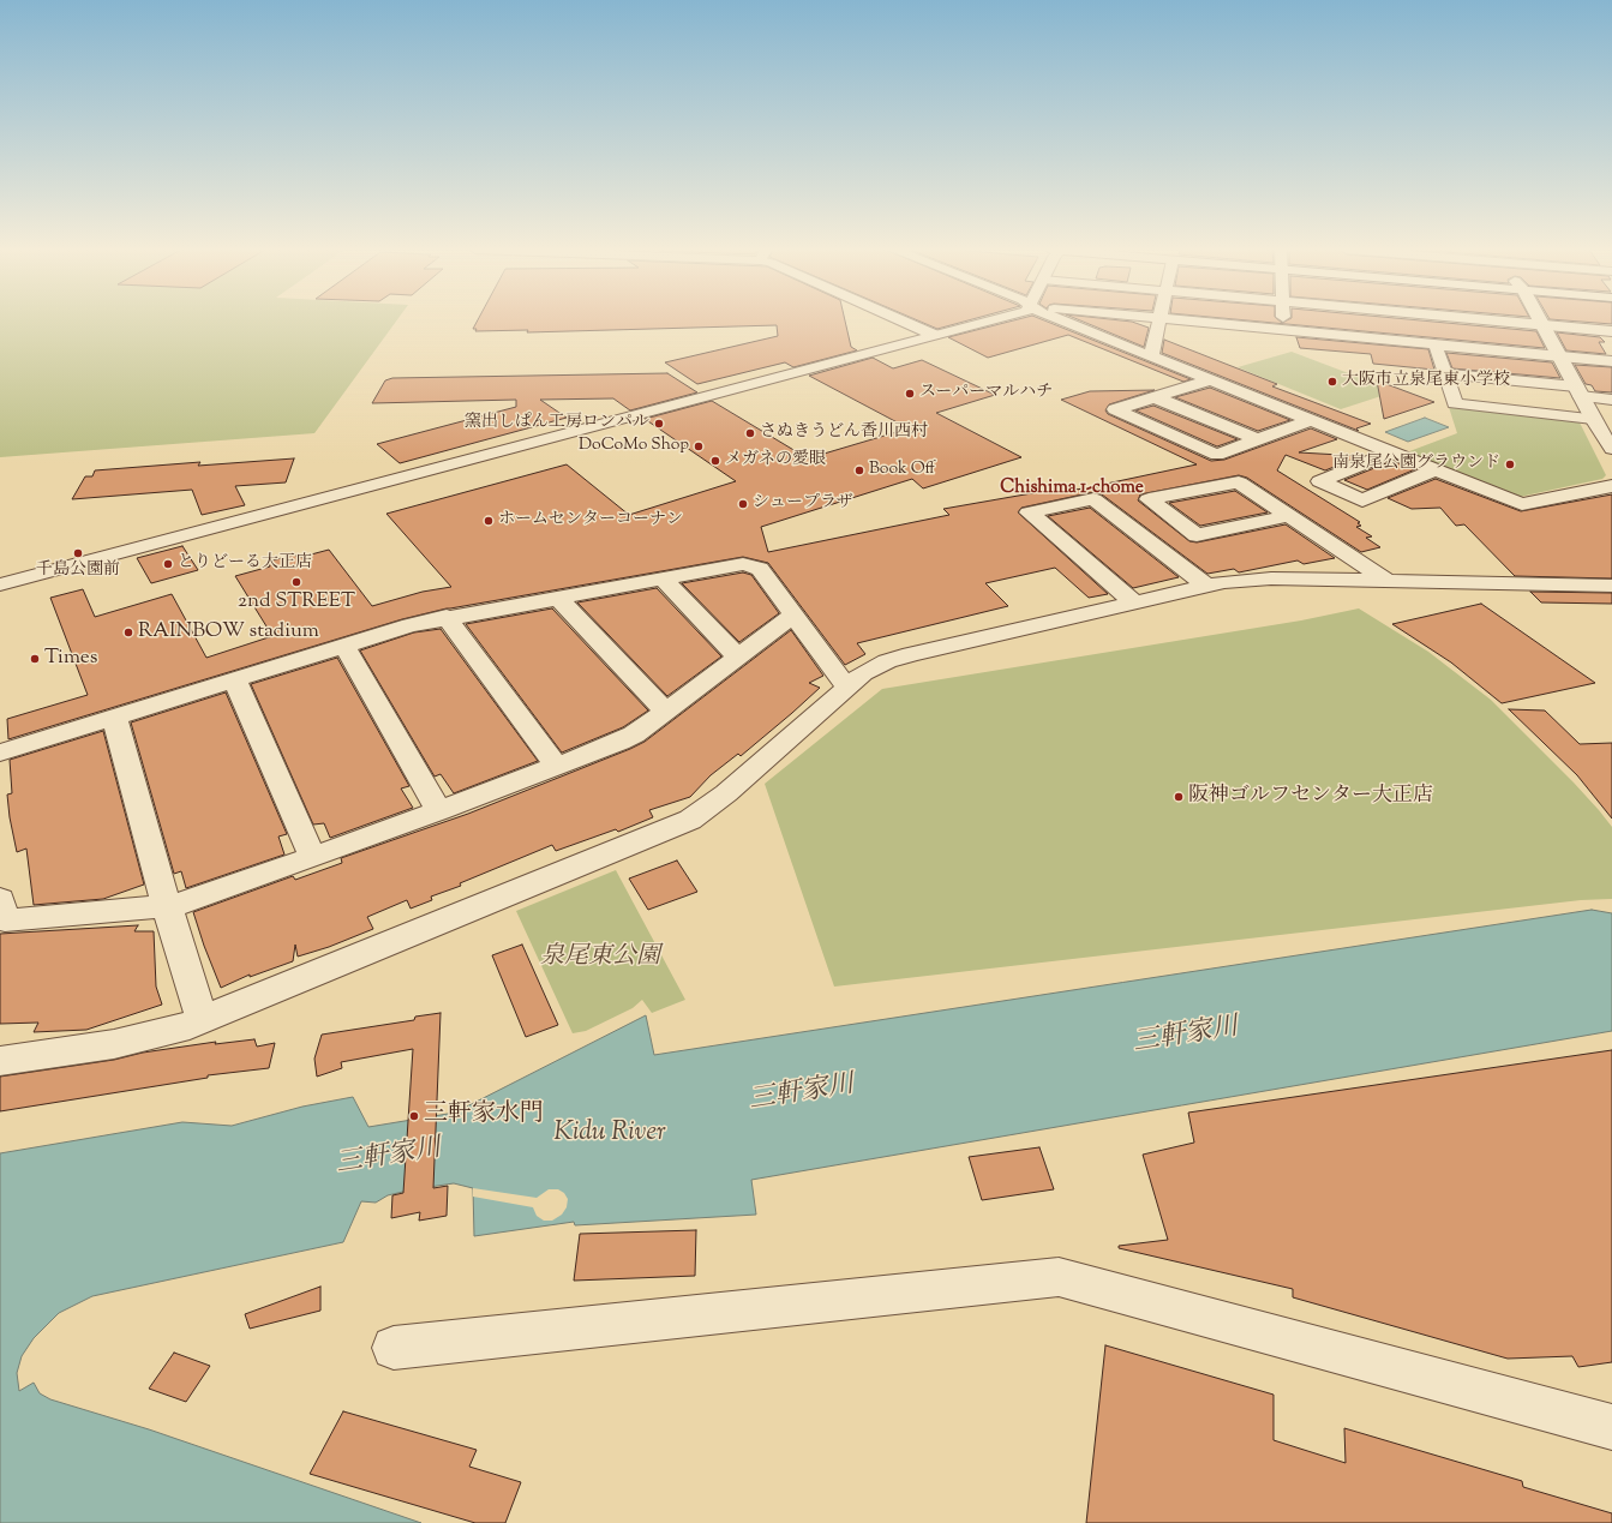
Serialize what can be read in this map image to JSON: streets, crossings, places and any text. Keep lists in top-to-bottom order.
{
  "districts": ["Chishima 1-chome"],
  "water": ["三軒家川", "Kidu River"],
  "parks": ["泉尾東公園"],
  "places": [
    "大阪市立泉尾東小学校",
    "スーパーマルハチ",
    "窯出しぱん工房ロンパル",
    "さぬきうどん香川西村",
    "DoCoMo Shop",
    "メガネの愛眼",
    "南泉尾公園グラウンド",
    "Book Off",
    "シュープラザ",
    "ホームセンターコーナン",
    "千島公園前",
    "とりどーる大正店",
    "2nd STREET",
    "RAINBOW stadium",
    "Times",
    "阪神ゴルフセンター大正店",
    "三軒家水門"
  ]
}
